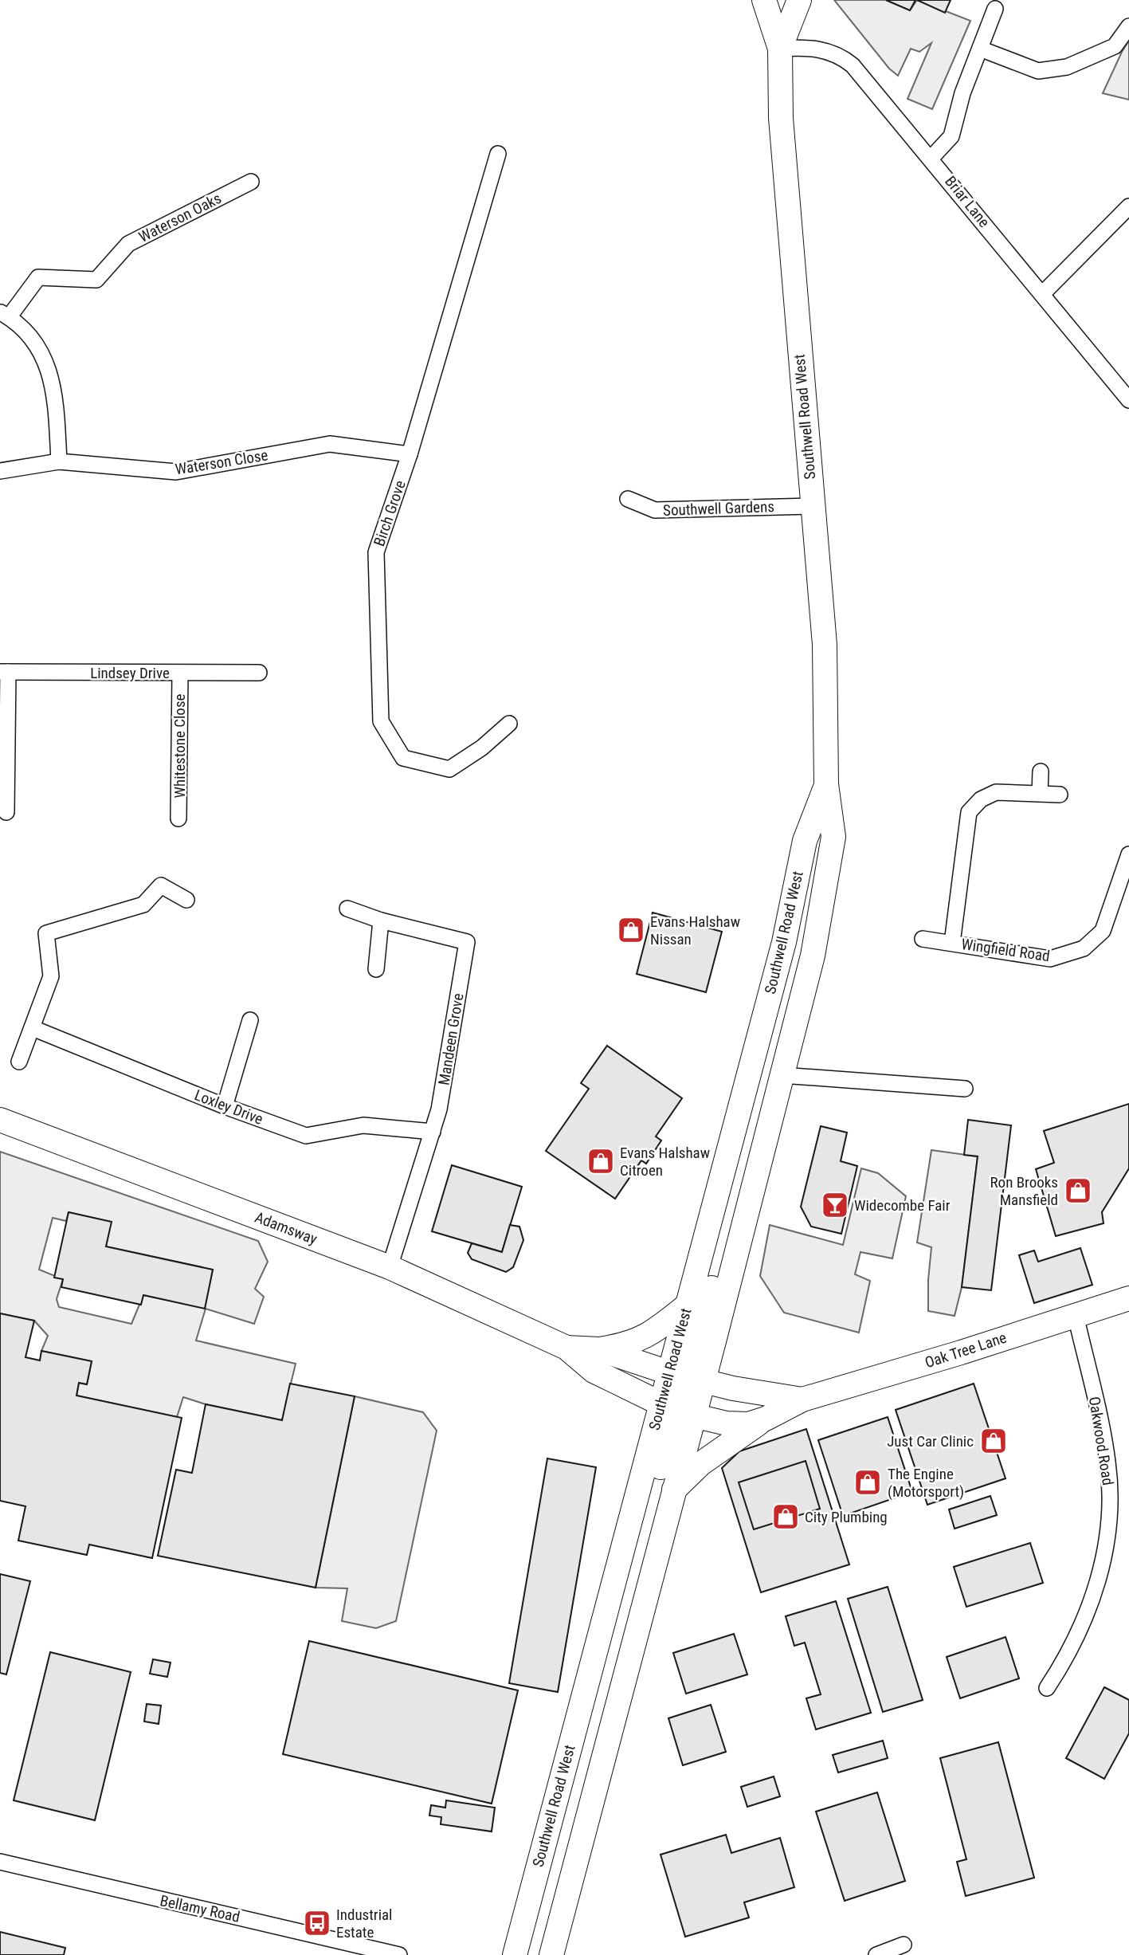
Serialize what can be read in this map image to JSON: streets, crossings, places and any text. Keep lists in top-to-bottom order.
{
  "streets": {
    "main road": ["Southwell Road West", "Adamsway", "Oak Tree Lane"],
    "street": [
      "Briar Lane",
      "Waterson Oaks",
      "Waterson Close",
      "Southwell Gardens",
      "Birch Grove",
      "Lindsey Drive",
      "Whitestone Close",
      "Wingfield Road",
      "Mandeen Grove",
      "Loxley Drive",
      "Oakwood Road",
      "Bellamy Road"
    ]
  },
  "crossings": [
    ["Briar Lane", "Southwell Road West"],
    ["Southwell Road West", "Southwell Gardens"],
    ["Southwell Road West", "Adamsway"],
    ["Southwell Road West", "Oak Tree Lane"],
    ["Waterson Close", "Birch Grove"],
    ["Lindsey Drive", "Whitestone Close"],
    ["Mandeen Grove", "Loxley Drive"],
    ["Mandeen Grove", "Adamsway"],
    ["Adamsway", "Oak Tree Lane"],
    ["Oak Tree Lane", "Oakwood Road"]
  ],
  "places": {
    "shop": [
      "Evans Halshaw Nissan",
      "Evans Halshaw Citroen",
      "Ron Brooks Mansfield",
      "Just Car Clinic",
      "The Engine (Motorsport)",
      "City Plumbing"
    ],
    "bar": ["Widecombe Fair"],
    "bus stop": ["Industrial Estate"]
  }
}
